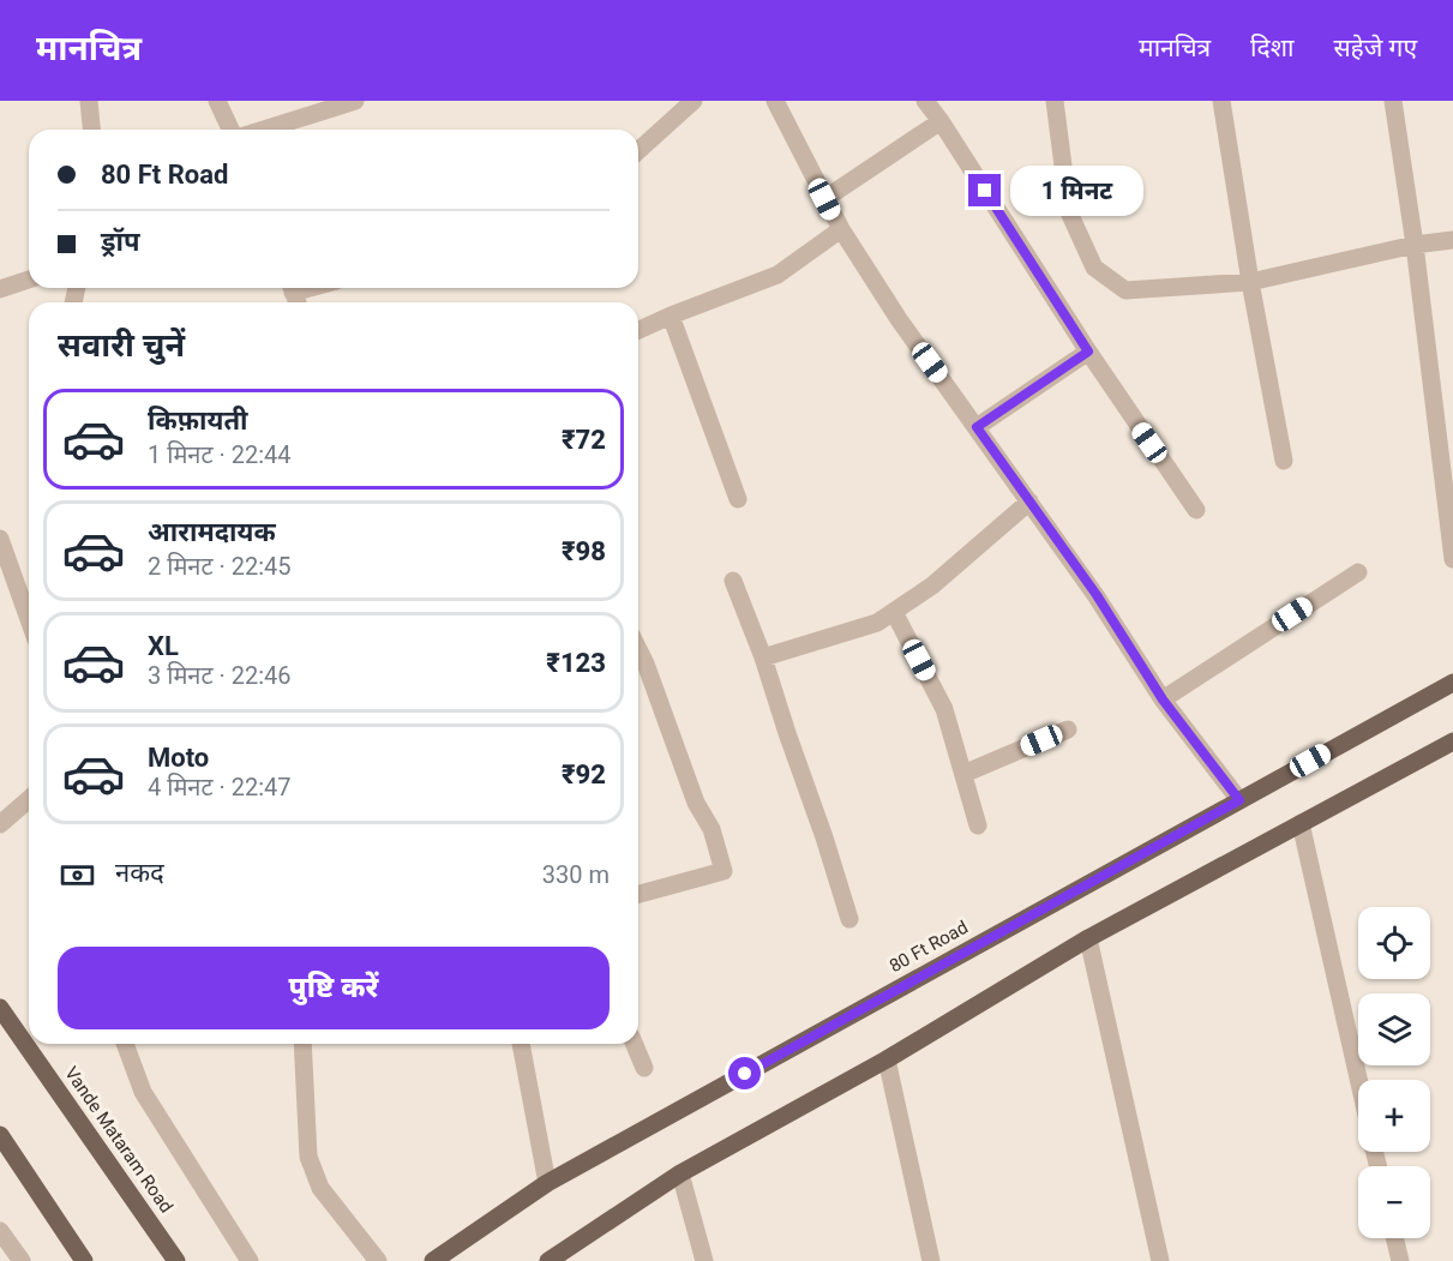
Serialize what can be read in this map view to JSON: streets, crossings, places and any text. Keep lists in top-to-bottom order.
{
  "streets": {
    "main road": ["80 Ft Road", "Vande Mataram Road"]
  },
  "page": {
    "header": "मानचित्र",
    "nav": ["मानचित्र", "दिशा", "सहेजे गए"],
    "banner": ["80 Ft Road", "ड्रॉप"],
    "bubble": "1 मिनट",
    "heading": "सवारी चुनें",
    "list": [
      {
        "name": "किफ़ायती",
        "note": "1 मिनट · 22:44",
        "value": "₹72"
      },
      {
        "name": "आरामदायक",
        "note": "2 मिनट · 22:45",
        "value": "₹98"
      },
      {
        "name": "XL",
        "note": "3 मिनट · 22:46",
        "value": "₹123"
      },
      {
        "name": "Moto",
        "note": "4 मिनट · 22:47",
        "value": "₹92"
      }
    ],
    "pay": ["नकद", "330 m"],
    "map_buttons": ["+", "−"],
    "buttons": "पुष्टि करें"
  }
}
